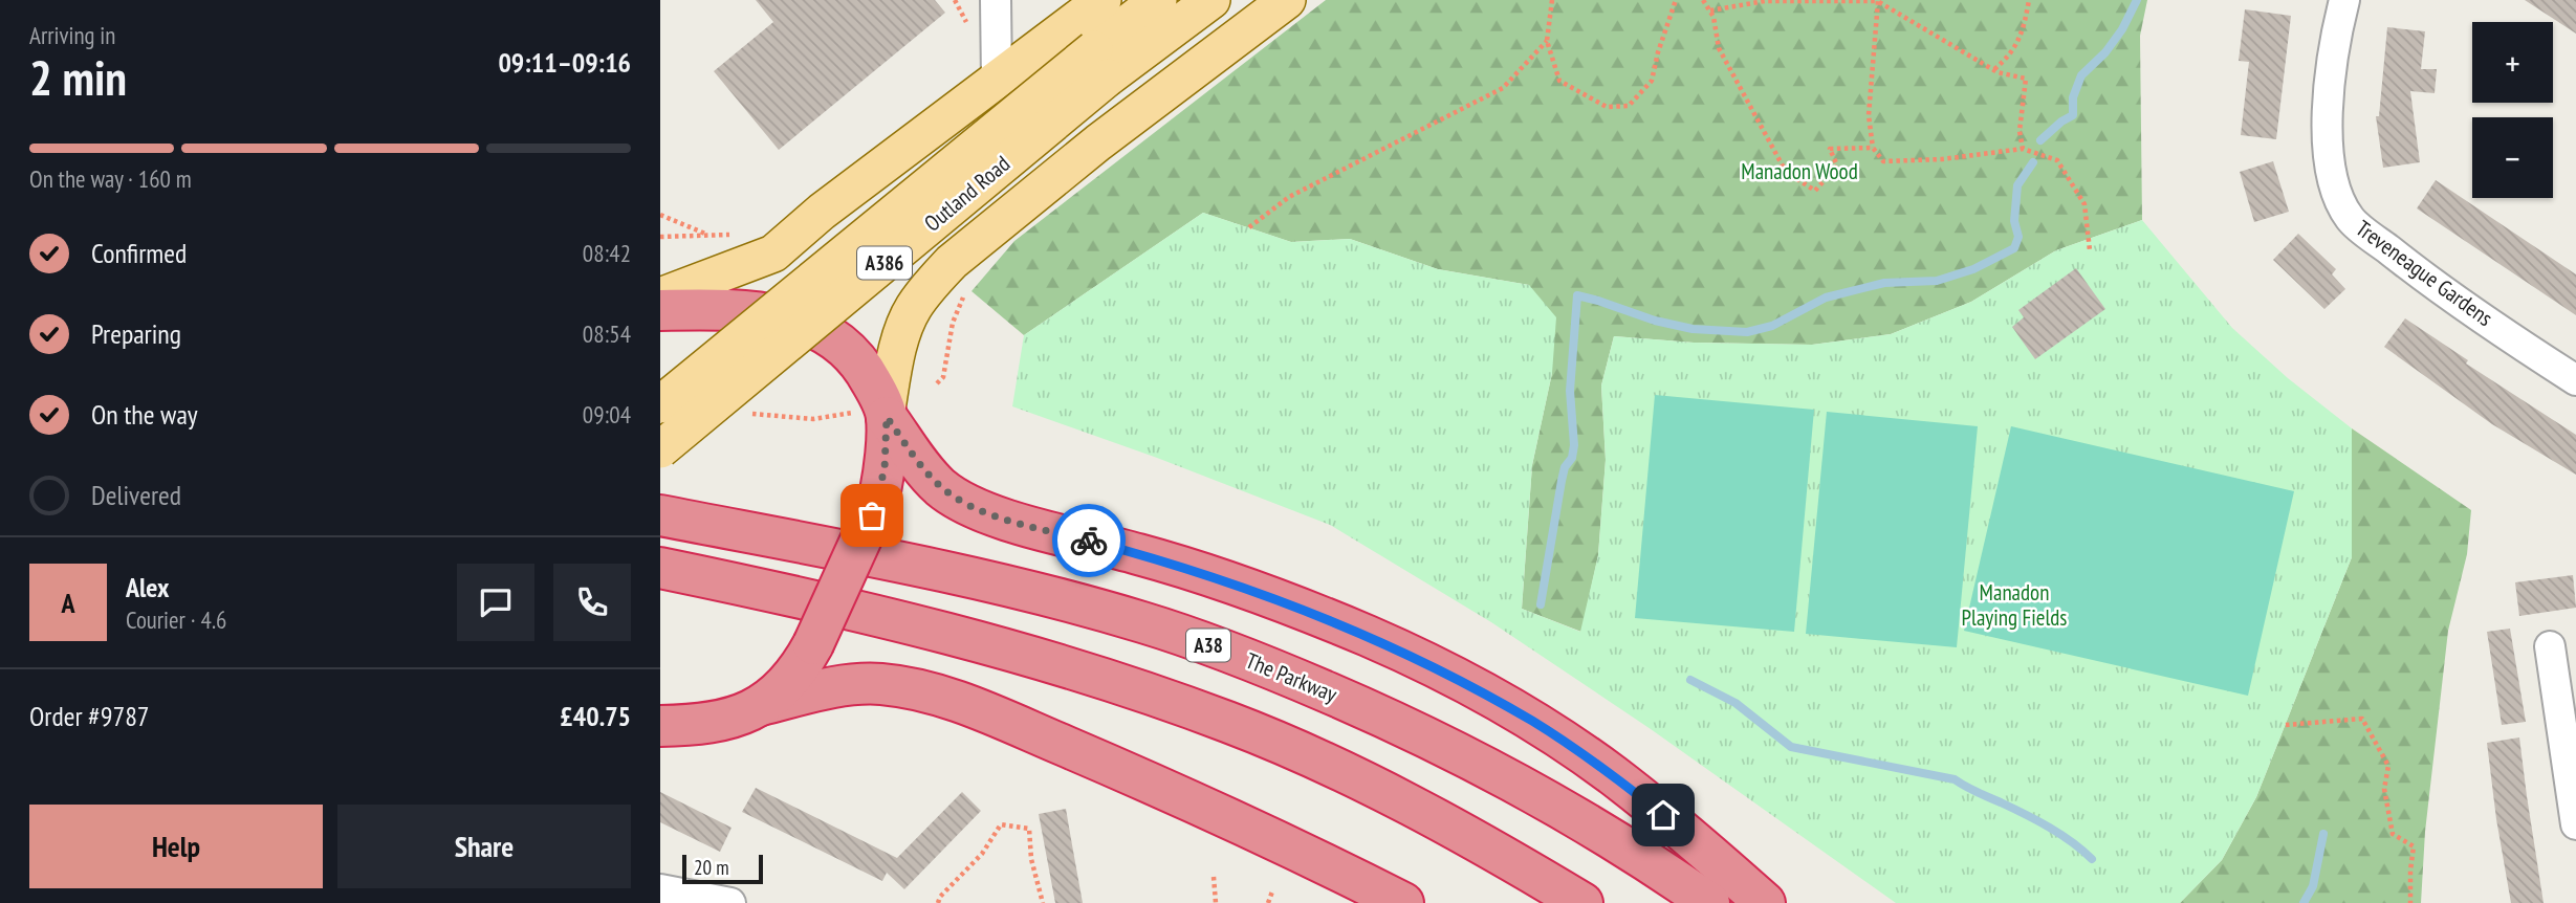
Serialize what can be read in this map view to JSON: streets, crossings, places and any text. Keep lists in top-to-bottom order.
{
  "streets": {
    "highway": ["A38", "The Parkway"],
    "main road": ["Outland Road", "A386"],
    "street": ["Treveneague Gardens"]
  },
  "parks": ["Manadon Wood", "Manadon Playing Fields"],
  "scale_bar": "20 m",
  "page": {
    "heading": ["2 min", "Arriving in", "09:11–09:16"],
    "panel": [
      "Alex",
      "Courier · 4.6",
      "Order #9787",
      "£40.75"
    ],
    "map_buttons": ["+", "−"],
    "bar": "On the way · 160 m",
    "list": [
      ["Confirmed", "08:42"],
      ["Preparing", "08:54"],
      ["On the way", "09:04"],
      "Delivered"
    ],
    "round": "A",
    "buttons": ["Help", "Share"],
    "scale": "20 m"
  }
}
